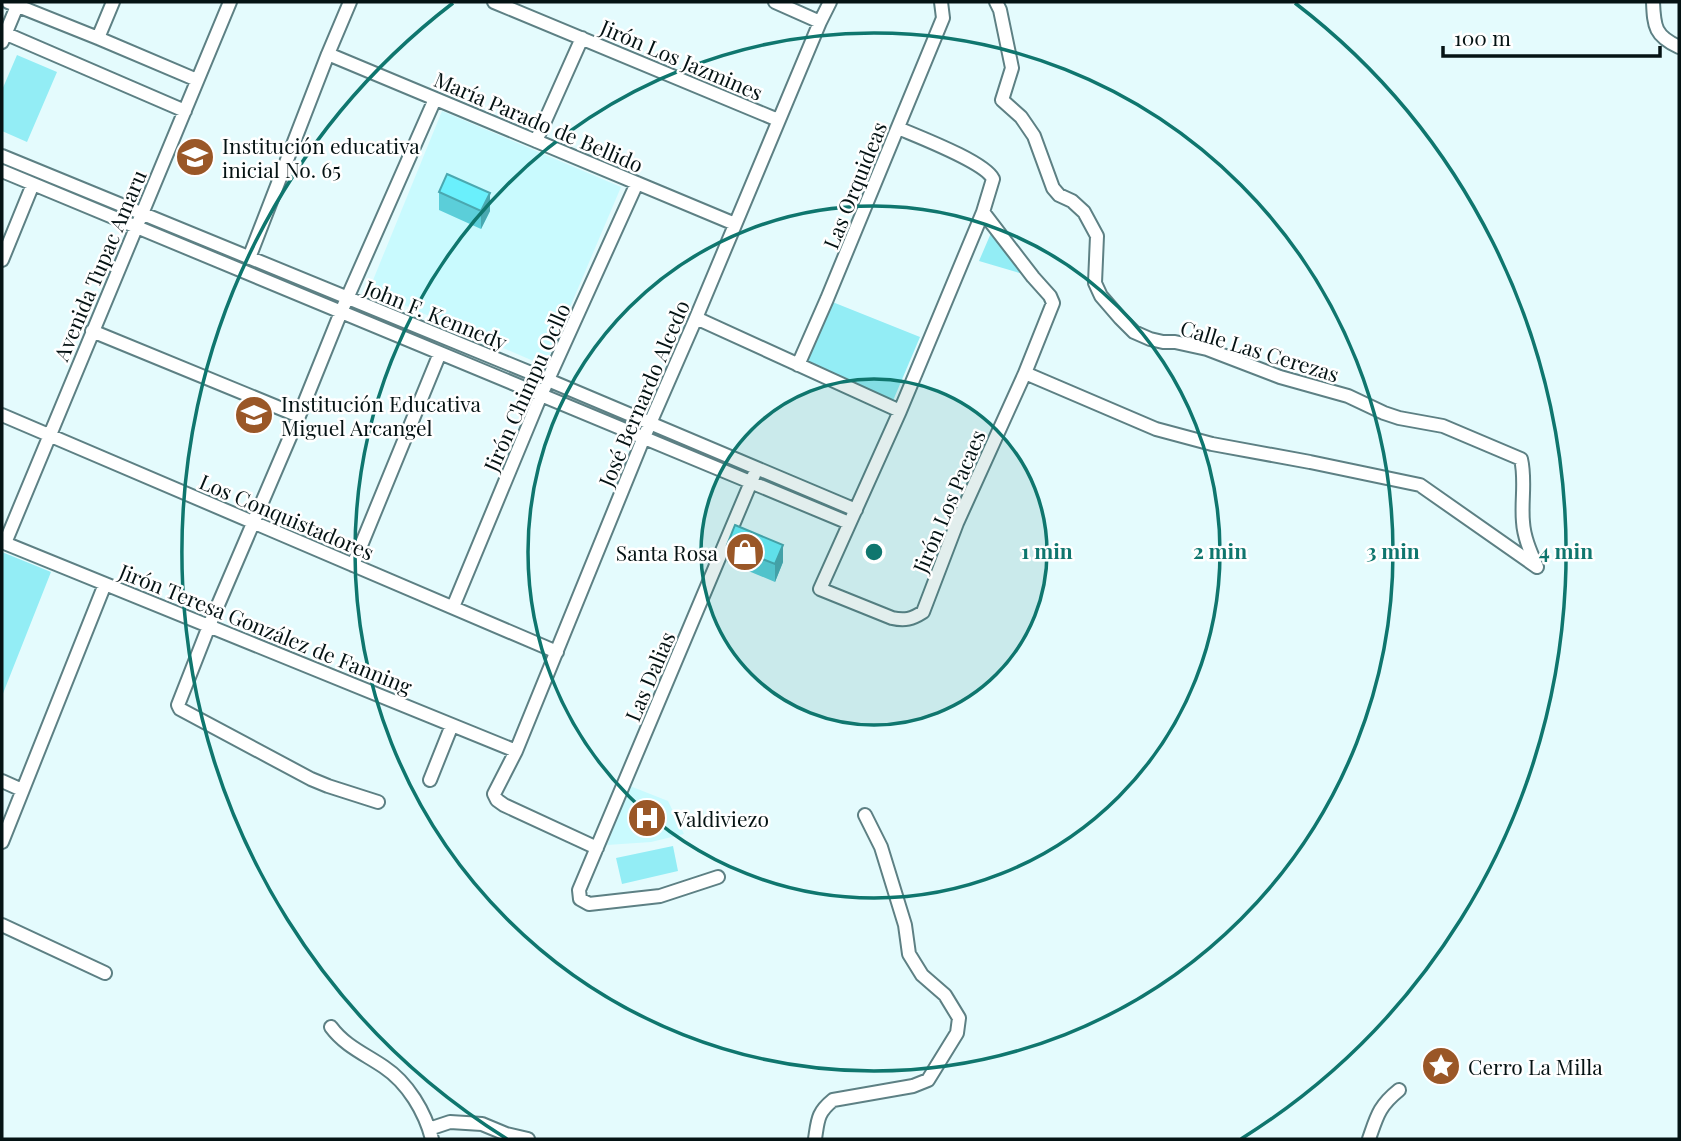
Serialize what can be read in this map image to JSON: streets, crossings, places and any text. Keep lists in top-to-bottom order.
{
  "streets": {
    "street": [
      "Jirón Los Jazmines",
      "María Parado de Bellido",
      "Las Orquideas",
      "Avenida Tupac Amaru",
      "John F. Kennedy",
      "Calle Las Cerezas",
      "Jirón Chimpu Ocllo",
      "José Bernardo Alcedo",
      "Jirón Los Pacaes",
      "Los Conquistadores",
      "Jirón Teresa González de Fanning",
      "Las Dalias"
    ]
  },
  "crossings": [
    ["Jirón Los Jazmines", "José Bernardo Alcedo"],
    ["María Parado de Bellido", "Jirón Chimpu Ocllo"],
    ["María Parado de Bellido", "José Bernardo Alcedo"],
    ["Avenida Tupac Amaru", "John F. Kennedy"],
    ["Avenida Tupac Amaru", "Los Conquistadores"],
    ["Avenida Tupac Amaru", "Jirón Teresa González de Fanning"],
    ["John F. Kennedy", "Jirón Chimpu Ocllo"],
    ["John F. Kennedy", "José Bernardo Alcedo"],
    ["John F. Kennedy", "Jirón Los Pacaes"],
    ["John F. Kennedy", "Las Dalias"],
    ["Calle Las Cerezas", "Jirón Los Pacaes"],
    ["Jirón Chimpu Ocllo", "Los Conquistadores"],
    ["José Bernardo Alcedo", "Los Conquistadores"],
    ["José Bernardo Alcedo", "Jirón Teresa González de Fanning"],
    ["José Bernardo Alcedo", "Las Dalias"]
  ],
  "places": {
    "school or university": ["Institución educativa inicial No. 65", "Institución Educativa Miguel Arcangel"],
    "shop": ["Santa Rosa"],
    "hospital": ["Valdiviezo"],
    "place": ["Cerro La Milla"]
  },
  "scale_bar": "100 m",
  "rings": [
    "1 min",
    "2 min",
    "3 min",
    "4 min"
  ]
}
